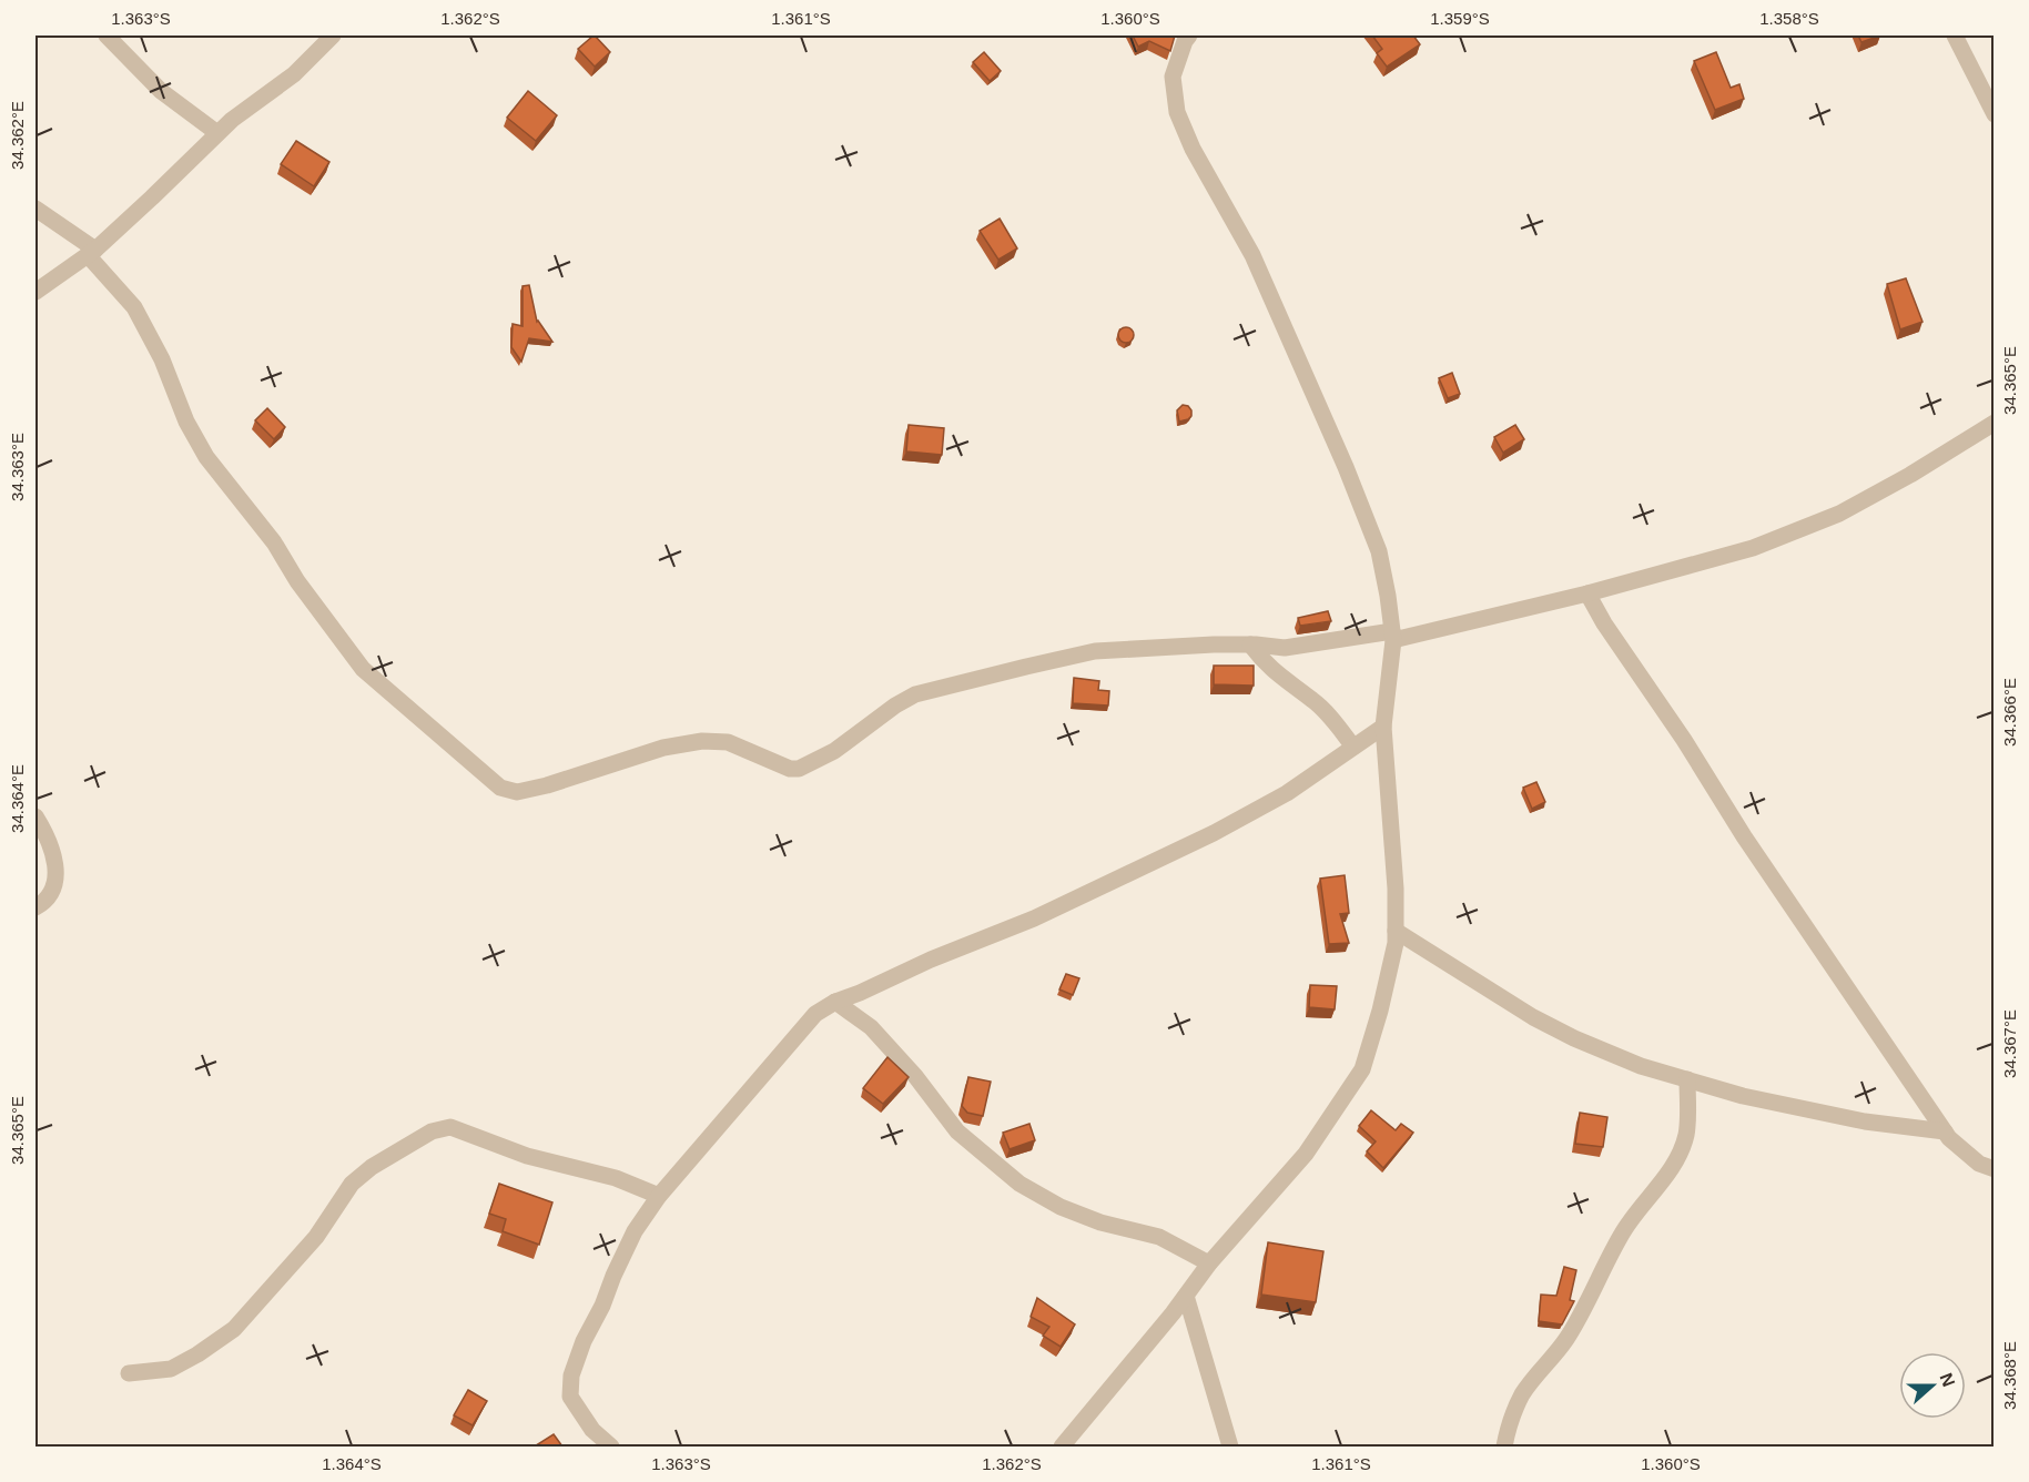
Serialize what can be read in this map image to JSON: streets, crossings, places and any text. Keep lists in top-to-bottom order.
{
  "north": "right",
  "coordinates": [
    "1.363°S",
    "1.362°S",
    "1.361°S",
    "1.360°S",
    "1.359°S",
    "1.358°S",
    "34.362°E",
    "34.365°E",
    "34.363°E",
    "34.366°E",
    "34.364°E",
    "34.367°E",
    "34.368°E",
    "1.364°S"
  ]
}
